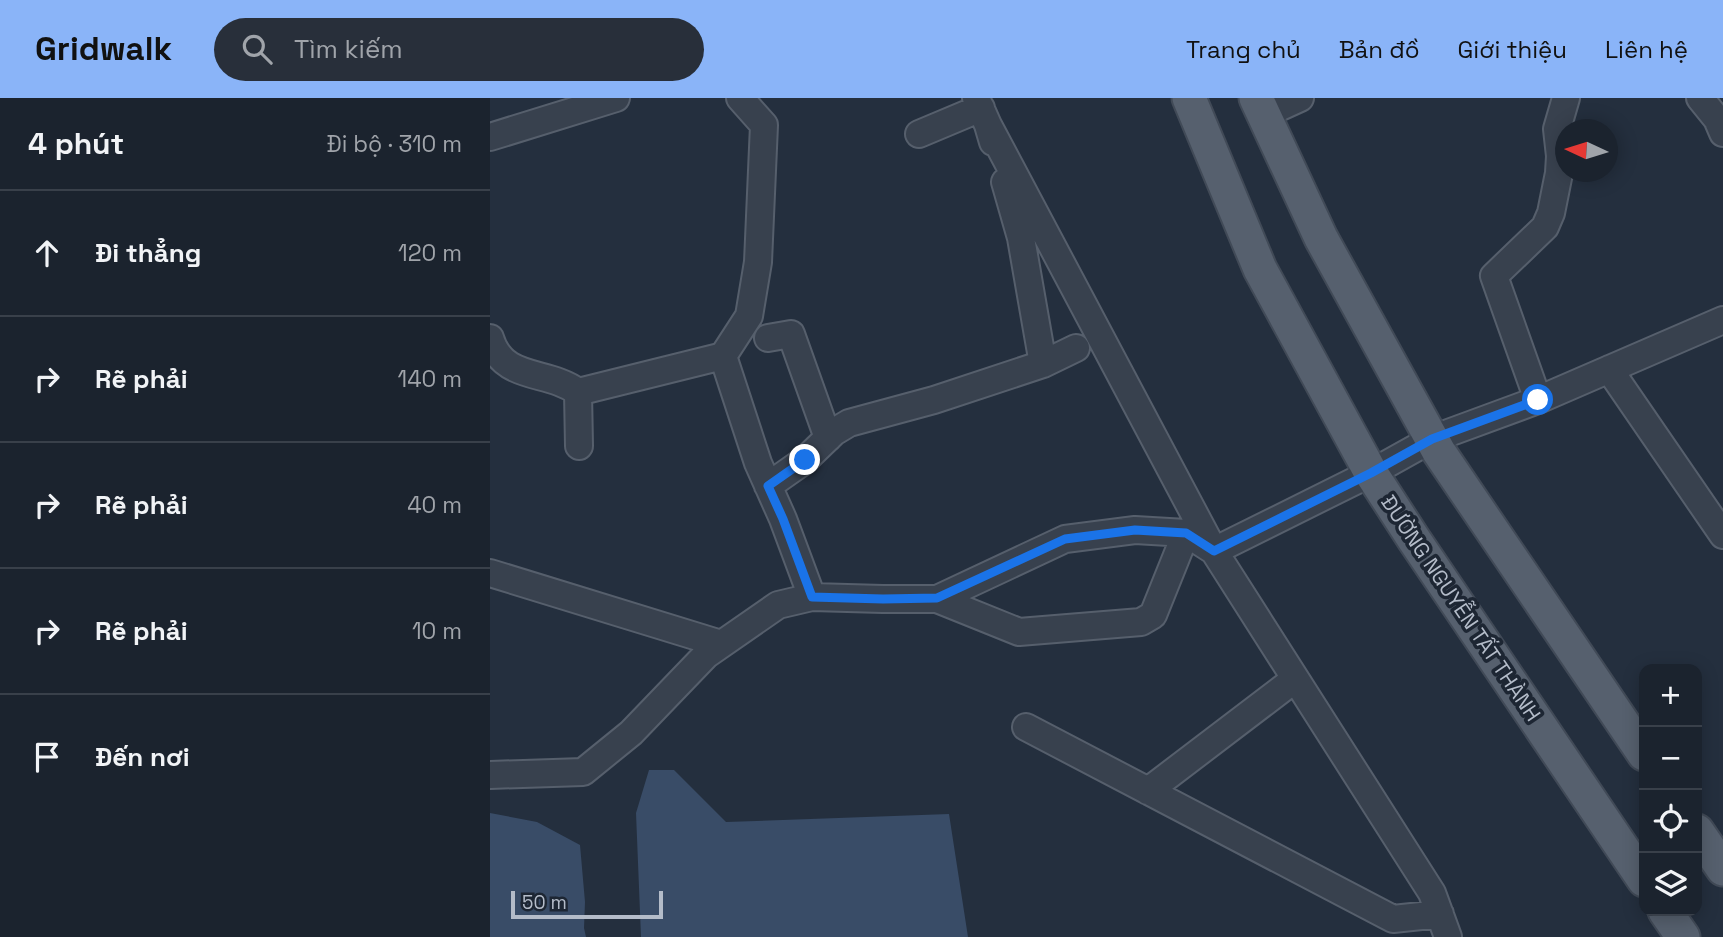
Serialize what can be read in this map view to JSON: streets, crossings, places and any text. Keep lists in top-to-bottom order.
{
  "streets": {
    "main road": ["ĐƯỜNG NGUYỄN TẤT THÀNH"]
  },
  "scale_bar": "50 m",
  "north": "left",
  "page": {
    "header": "Gridwalk",
    "search": "Tìm kiếm",
    "nav": [
      "Trang chủ",
      "Bản đồ",
      "Giới thiệu",
      "Liên hệ"
    ],
    "heading": ["4 phút", "Đi bộ · 310 m"],
    "list": [
      ["Đi thẳng", "120 m"],
      ["Rẽ phải", "140 m"],
      ["Rẽ phải", "40 m"],
      ["Rẽ phải", "10 m"],
      "Đến nơi"
    ],
    "map_buttons": ["+", "−"],
    "scale": "50 m"
  }
}
